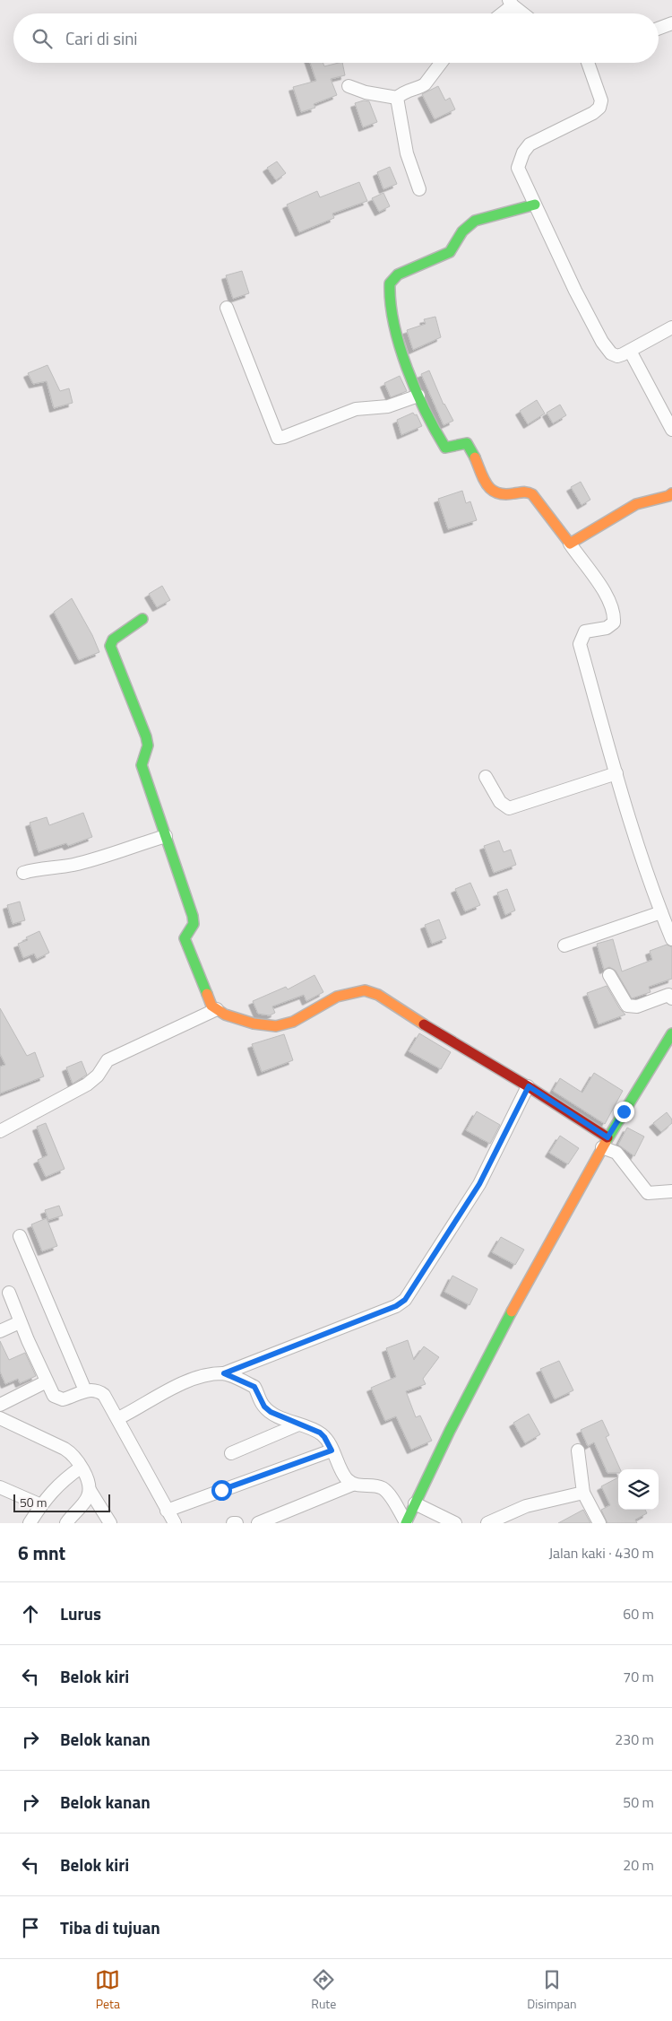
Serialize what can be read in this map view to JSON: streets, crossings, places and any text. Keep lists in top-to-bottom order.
{
  "scale_bar": "50 m",
  "page": {
    "search": "Cari di sini",
    "scale": "50 m",
    "heading": ["6 mnt", "Jalan kaki · 430 m"],
    "list": [
      ["Lurus", "60 m"],
      ["Belok kiri", "70 m"],
      ["Belok kanan", "230 m"],
      ["Belok kanan", "50 m"],
      ["Belok kiri", "20 m"],
      "Tiba di tujuan"
    ],
    "nav": ["Peta", "Rute", "Disimpan"]
  }
}
